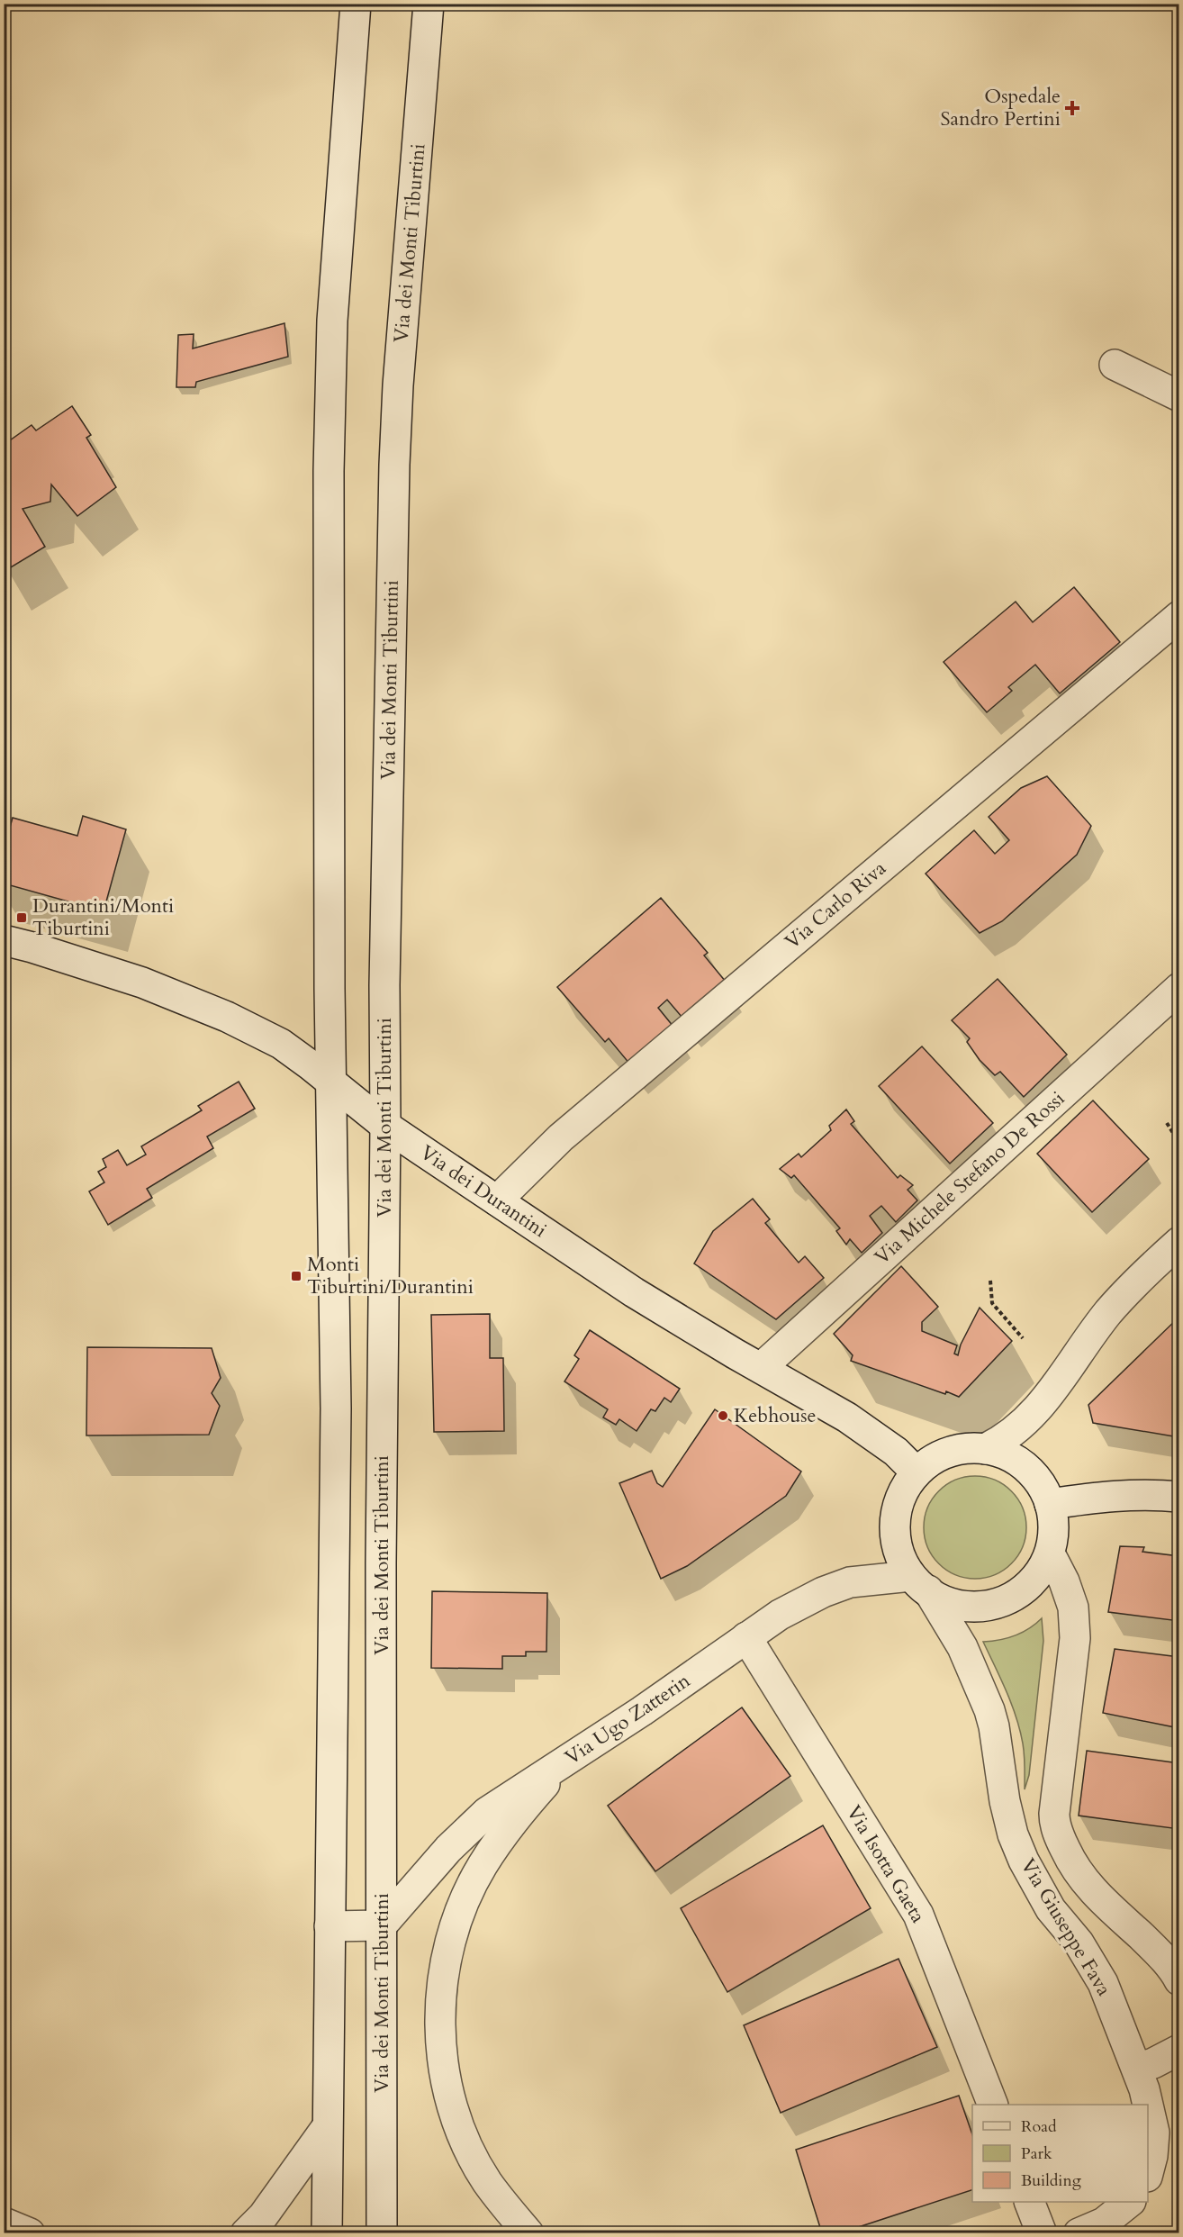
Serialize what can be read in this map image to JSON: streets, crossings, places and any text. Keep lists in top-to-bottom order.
{
  "streets": {
    "street": [
      "Via dei Monti Tiburtini",
      "Via Carlo Riva",
      "Via Michele Stefano De Rossi",
      "Via dei Durantini",
      "Via Ugo Zatterin",
      "Via Isotta Gaeta",
      "Via Giuseppe Fava"
    ]
  },
  "crossings": [
    ["Via dei Monti Tiburtini", "Via dei Durantini"],
    ["Via dei Monti Tiburtini", "Via Ugo Zatterin"],
    ["Via Carlo Riva", "Via dei Durantini"],
    ["Via Michele Stefano De Rossi", "Via dei Durantini"],
    ["Via dei Durantini", "Via Ugo Zatterin"],
    ["Via dei Durantini", "Via Giuseppe Fava"],
    ["Via Ugo Zatterin", "Via Isotta Gaeta"],
    ["Via Ugo Zatterin", "Via Giuseppe Fava"]
  ],
  "places": {
    "health": ["Ospedale Sandro Pertini"],
    "transit": ["Durantini/Monti Tiburtini", "Monti Tiburtini/Durantini"],
    "other": ["Kebhouse"]
  },
  "legend": ["Road", "Park", "Building"]
}
